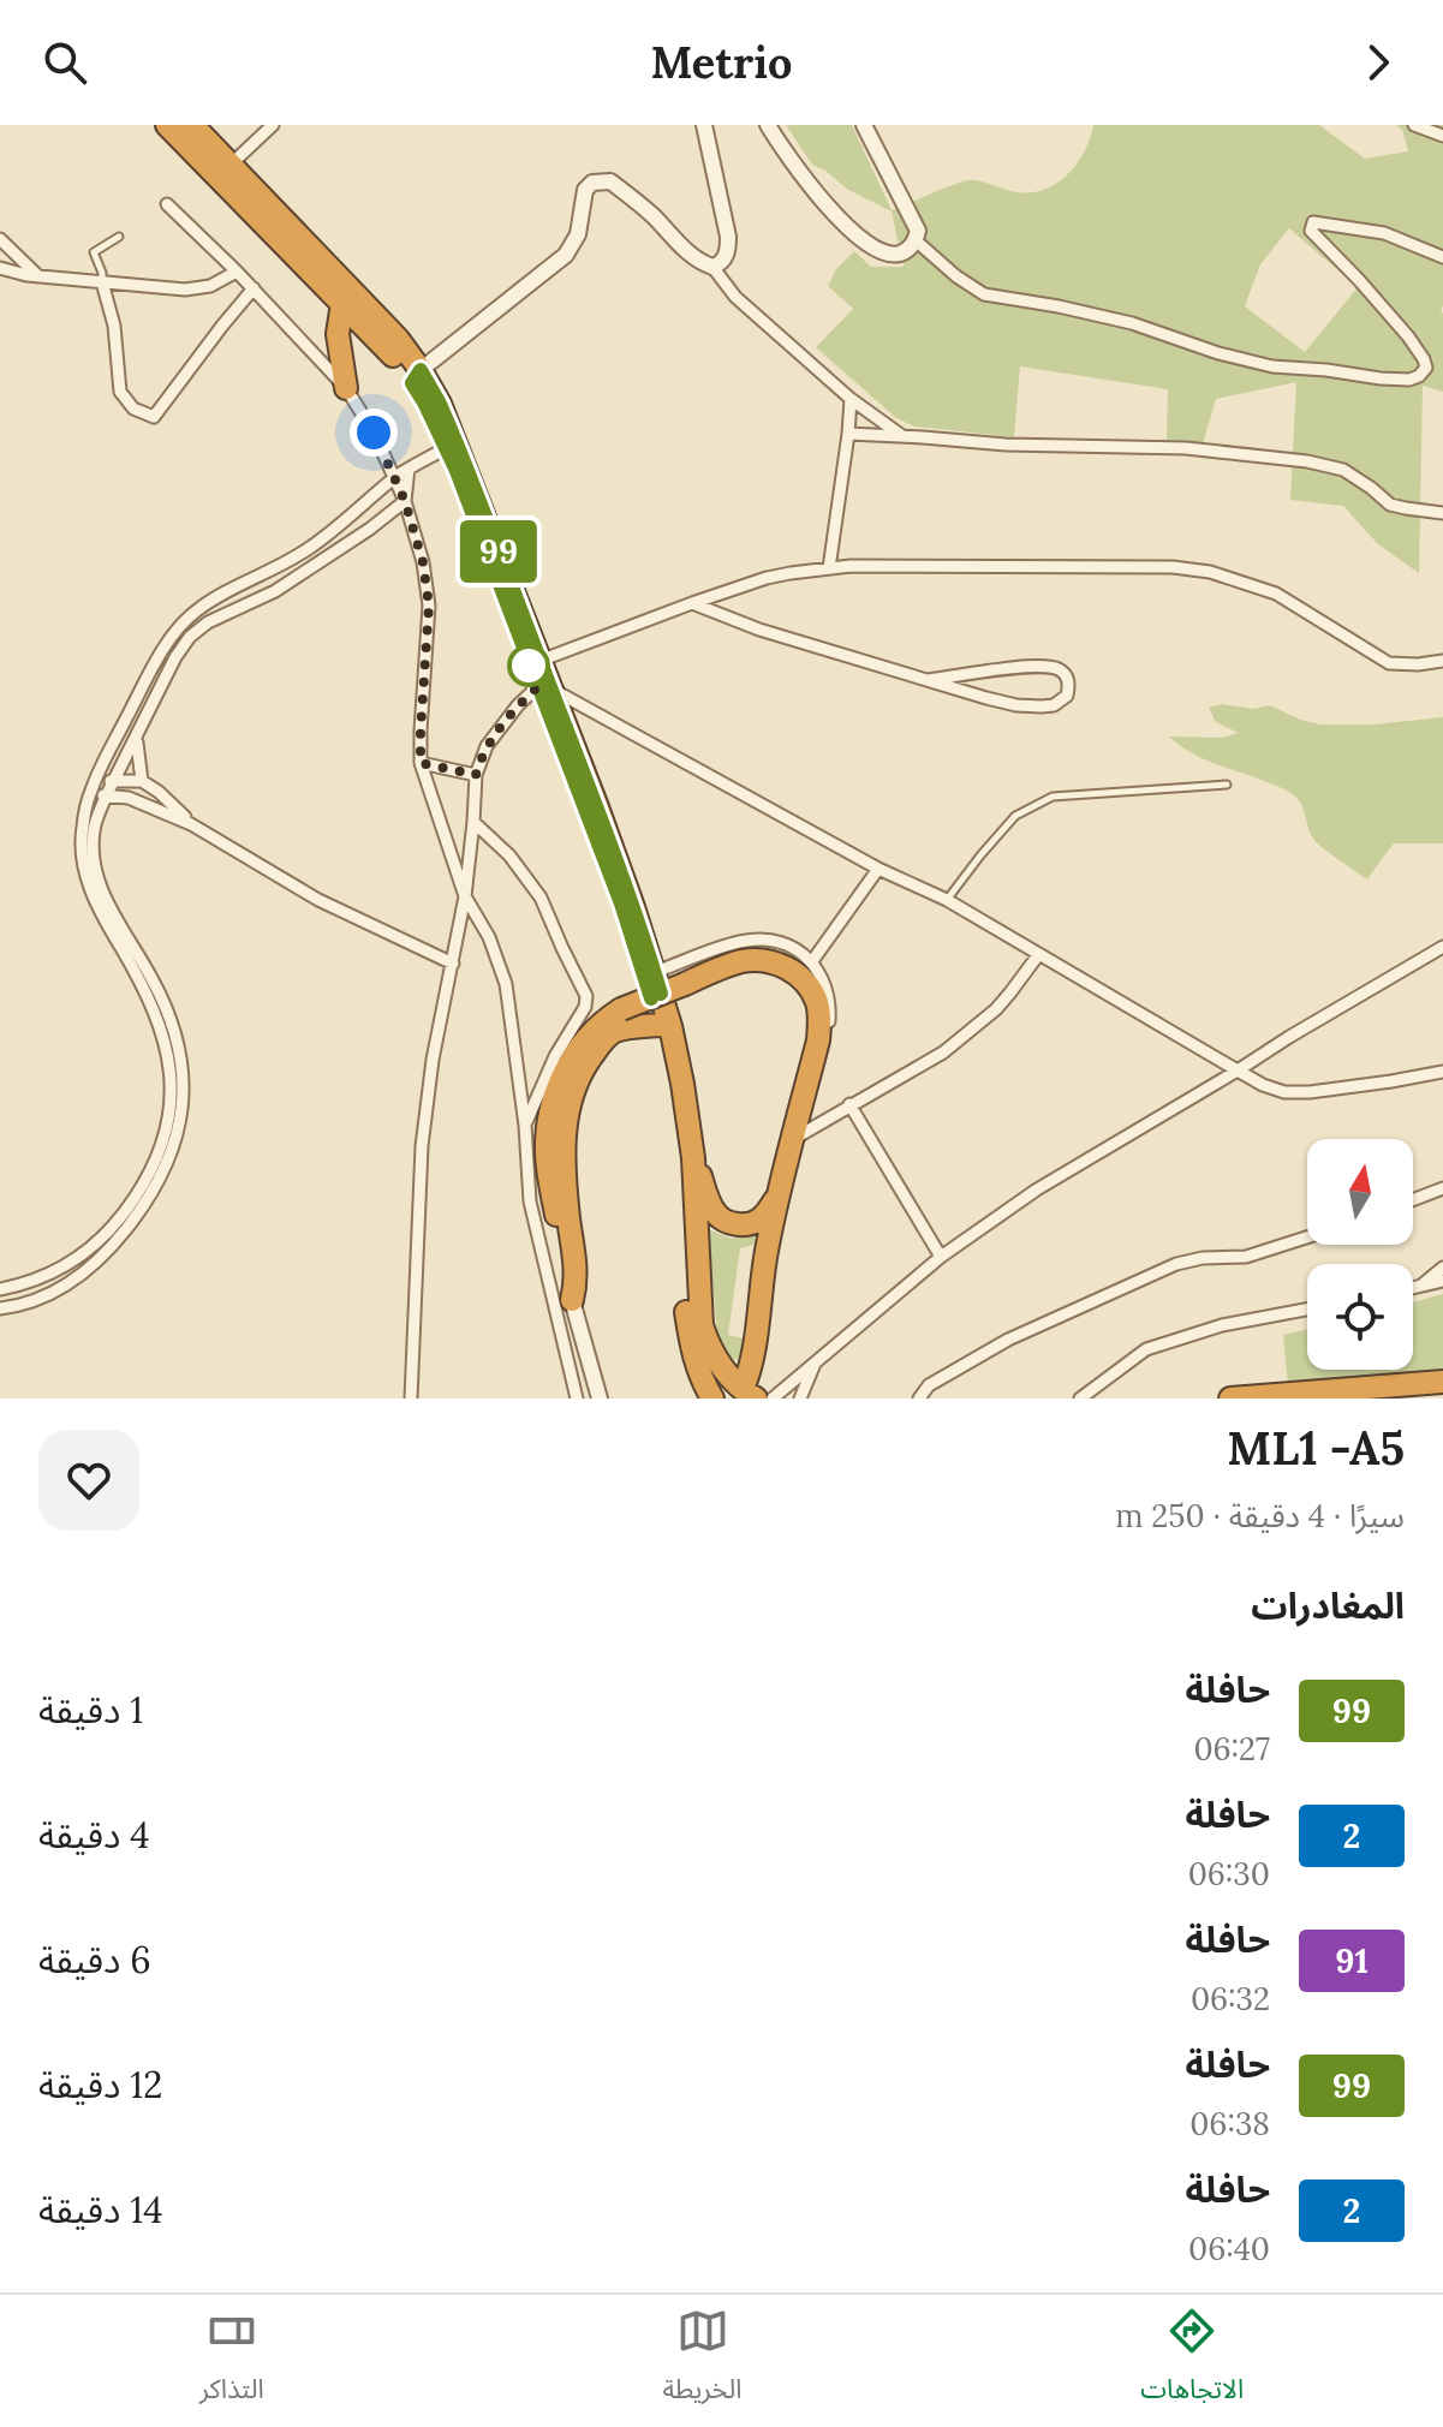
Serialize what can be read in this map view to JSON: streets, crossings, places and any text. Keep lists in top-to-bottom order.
{
  "lines": ["bus line 99"],
  "north": "top",
  "page": {
    "header": "Metrio",
    "on_map": "99",
    "heading": [
      ["ML1 -A5", "سيرًا · 4 دقيقة · 250 m"],
      "المغادرات"
    ],
    "list": [
      {
        "mark": "99",
        "name": "حافلة",
        "note": "06:27",
        "value": "1 دقيقة"
      },
      {
        "mark": "2",
        "name": "حافلة",
        "note": "06:30",
        "value": "4 دقيقة"
      },
      {
        "mark": "91",
        "name": "حافلة",
        "note": "06:32",
        "value": "6 دقيقة"
      },
      {
        "mark": "99",
        "name": "حافلة",
        "note": "06:38",
        "value": "12 دقيقة"
      },
      {
        "mark": "2",
        "name": "حافلة",
        "note": "06:40",
        "value": "14 دقيقة"
      }
    ],
    "tabs": ["الاتجاهات", "الخريطة", "التذاكر"]
  }
}
